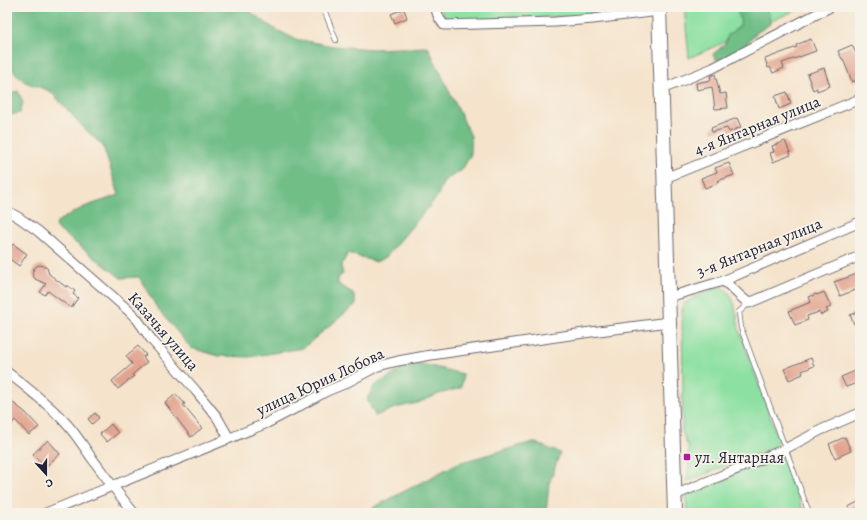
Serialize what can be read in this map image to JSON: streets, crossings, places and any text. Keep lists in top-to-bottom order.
{
  "streets": {
    "street": [
      "4-я Янтарная улица",
      "3-я Янтарная улица",
      "Казачья улица",
      "улица Юрия Лобова"
    ]
  },
  "crossings": [
    ["Казачья улица", "улица Юрия Лобова"]
  ],
  "places": {
    "transit": ["ул. Янтарная"]
  },
  "north": "bottom"
}
